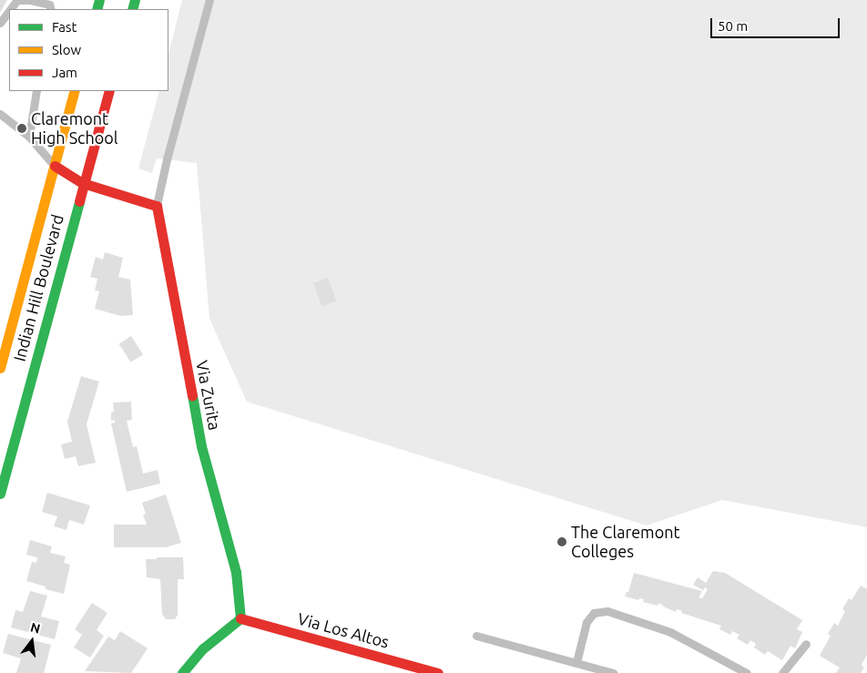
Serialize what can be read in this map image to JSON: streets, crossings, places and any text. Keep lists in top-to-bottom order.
{
  "streets": {
    "street": ["Indian Hill Boulevard", "Via Zurita", "Via Los Altos"]
  },
  "crossings": [
    ["Via Zurita", "Via Los Altos"]
  ],
  "places": ["Claremont High School", "The Claremont Colleges"],
  "legend": ["Fast", "Slow", "Jam"],
  "scale_bar": "50 m",
  "north": "top"
}
